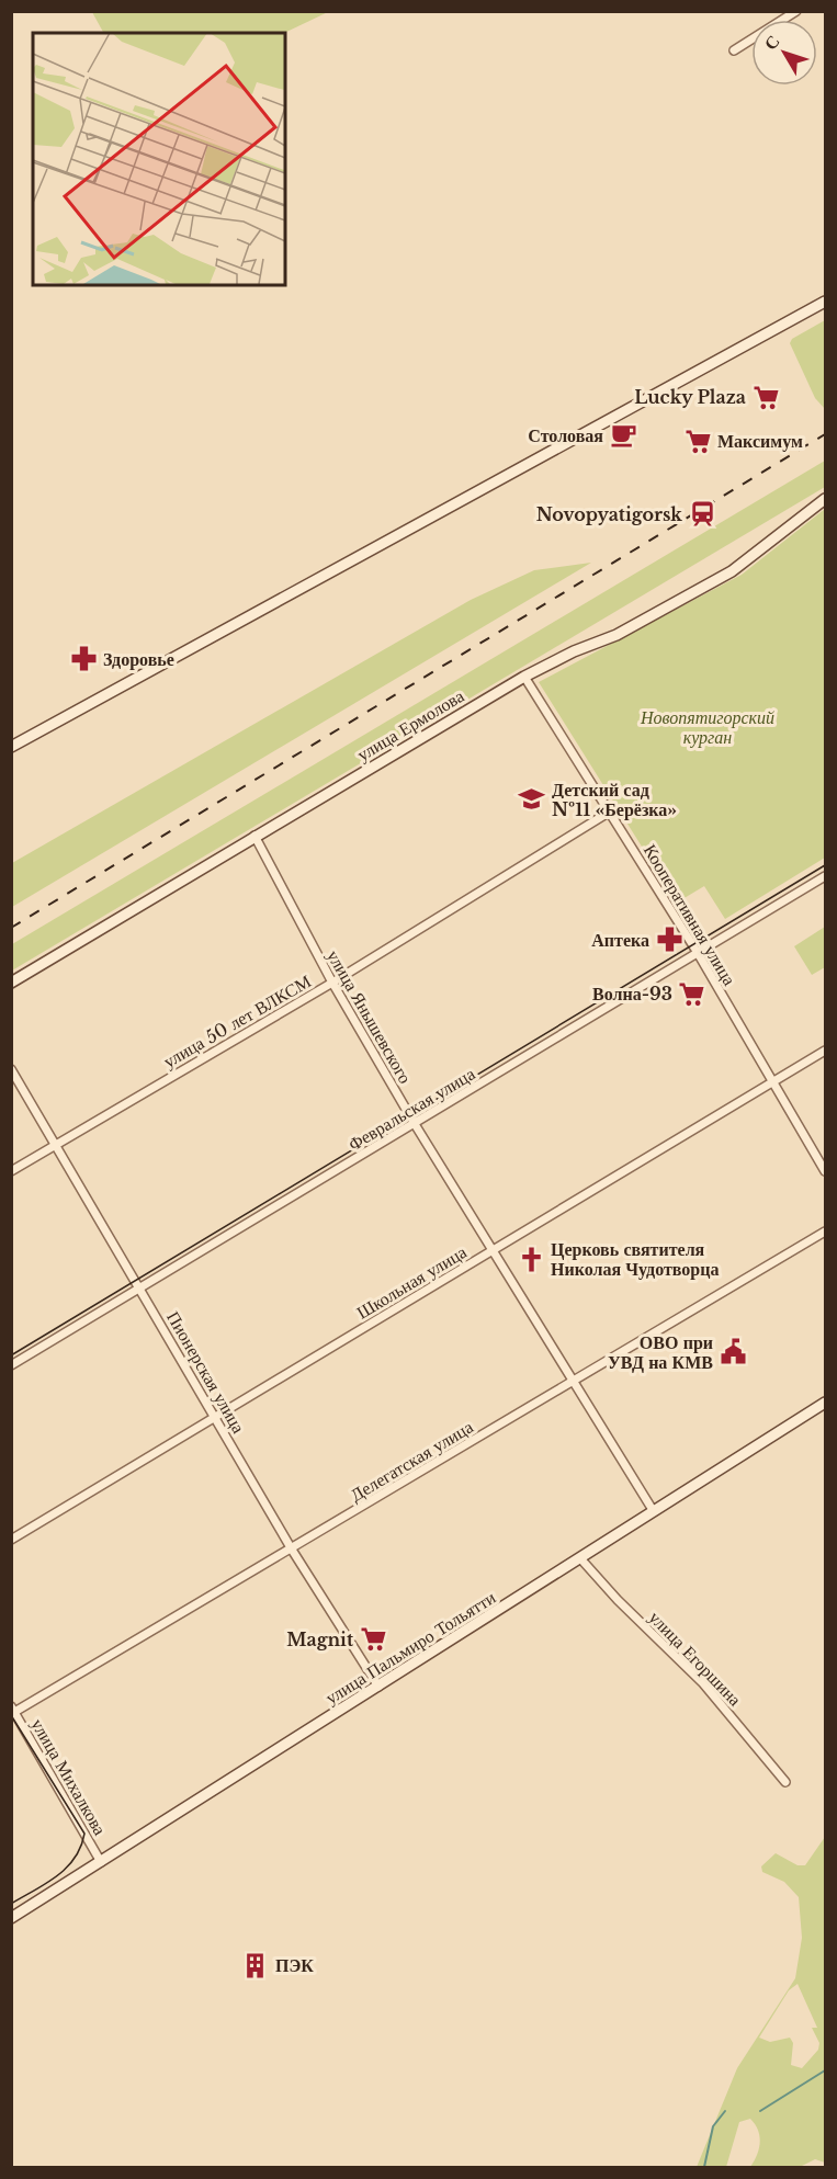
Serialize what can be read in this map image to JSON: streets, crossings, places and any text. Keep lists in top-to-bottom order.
{
  "streets": {
    "street": [
      "улица Ермолова",
      "Кооперативная улица",
      "улица Янышевского",
      "улица 50 лет ВЛКСМ",
      "Февральская улица",
      "Школьная улица",
      "Пионерская улица",
      "Делегатская улица",
      "улица Пальмиро Тольятти",
      "улица Егоршина",
      "улица Михалкова"
    ]
  },
  "crossings": [
    ["улица Ермолова", "Кооперативная улица"],
    ["улица Ермолова", "улица Янышевского"],
    ["Кооперативная улица", "улица 50 лет ВЛКСМ"],
    ["Кооперативная улица", "Февральская улица"],
    ["Кооперативная улица", "Школьная улица"],
    ["улица Янышевского", "улица 50 лет ВЛКСМ"],
    ["улица Янышевского", "Февральская улица"],
    ["улица Янышевского", "Школьная улица"],
    ["улица Янышевского", "Делегатская улица"],
    ["улица Янышевского", "улица Пальмиро Тольятти"],
    ["улица 50 лет ВЛКСМ", "Пионерская улица"],
    ["Февральская улица", "Пионерская улица"],
    ["Школьная улица", "Пионерская улица"],
    ["Пионерская улица", "Делегатская улица"],
    ["Пионерская улица", "улица Пальмиро Тольятти"],
    ["Делегатская улица", "улица Михалкова"],
    ["улица Пальмиро Тольятти", "улица Егоршина"],
    ["улица Пальмиро Тольятти", "улица Михалкова"]
  ],
  "parks": ["Новопятигорский курган"],
  "places": {
    "supermarket": [
      "Lucky Plaza",
      "Максимум",
      "Волна-93",
      "Magnit"
    ],
    "cafe": ["Столовая"],
    "station": ["Novopyatigorsk"],
    "pharmacy": ["Здоровье", "Аптека"],
    "school or university": ["Детский сад №11 «Берёзка»"],
    "church": ["Церковь святителя Николая Чудотворца"],
    "public building": ["ОВО при УВД на КМВ"],
    "building": ["ПЭК"]
  },
  "north": "top left"
}
